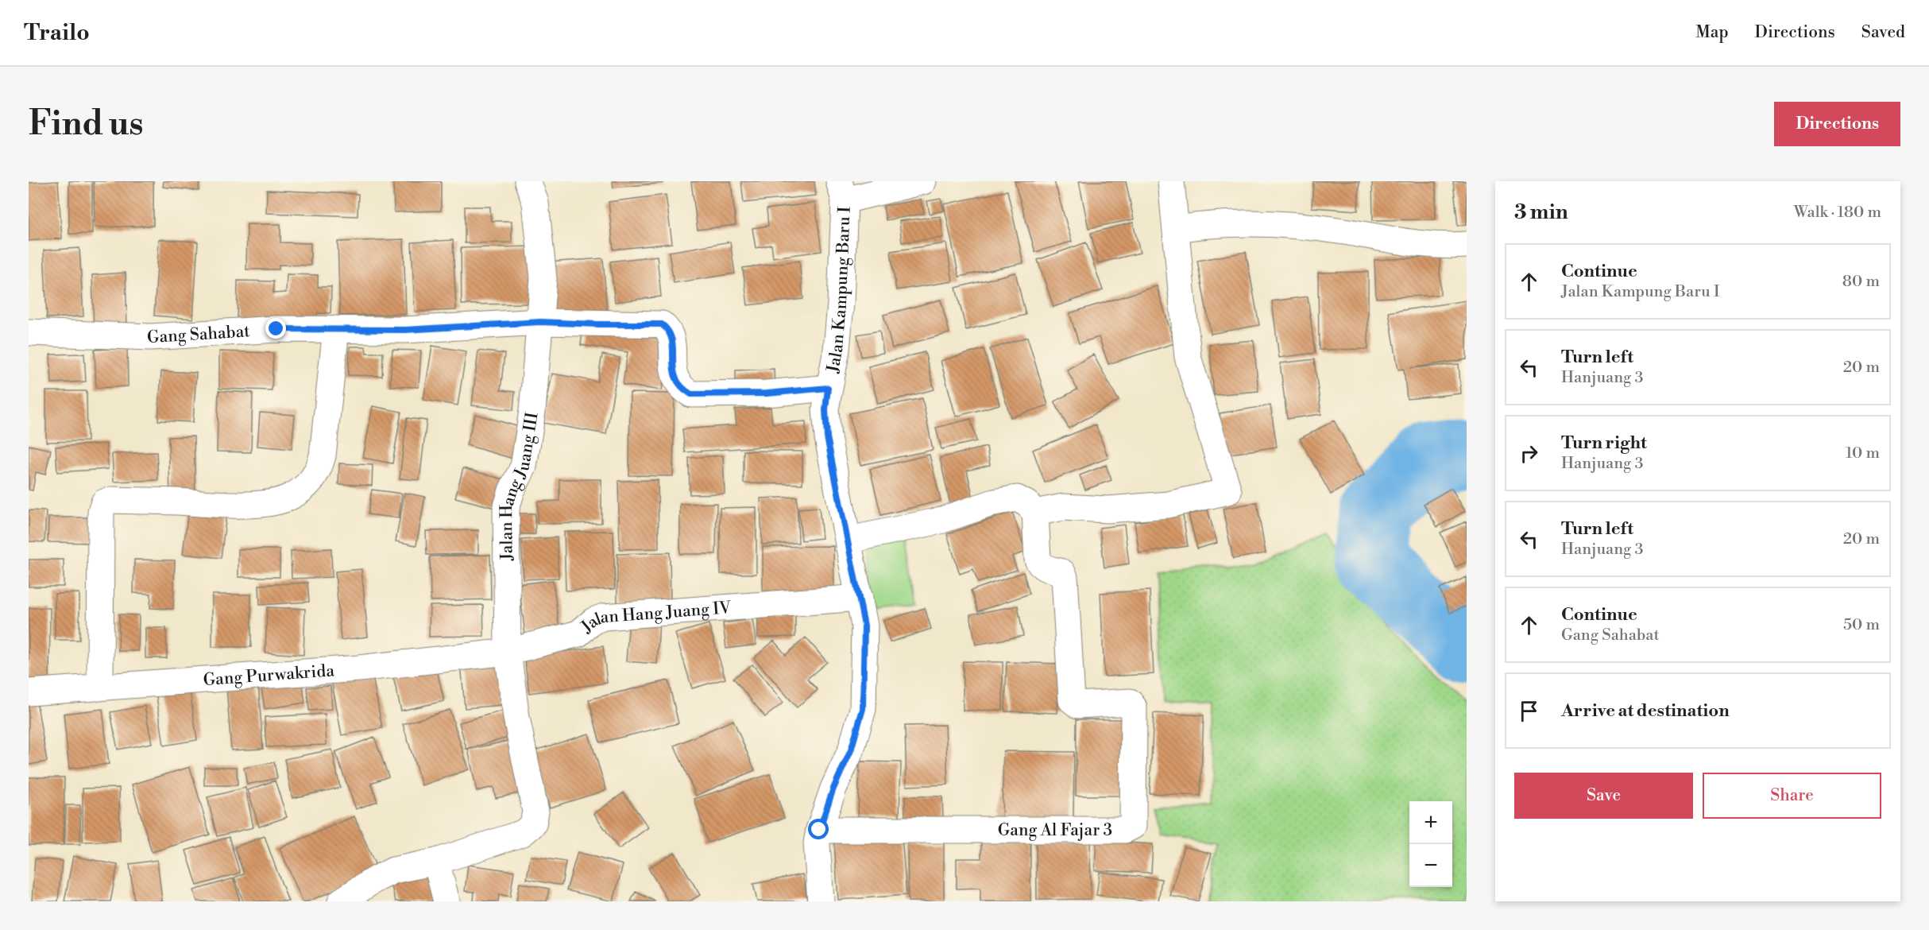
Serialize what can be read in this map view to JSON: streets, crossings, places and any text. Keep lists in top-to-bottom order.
{
  "streets": {
    "street": [
      "Jalan Kampung Baru I",
      "Gang Sahabat",
      "Jalan Hang Juang III",
      "Jalan Hang Juang IV",
      "Gang Purwakrida",
      "Gang Al Fajar 3"
    ]
  },
  "crossings": [
    ["Jalan Kampung Baru I", "Gang Sahabat"],
    ["Jalan Kampung Baru I", "Jalan Hang Juang IV"],
    ["Jalan Kampung Baru I", "Gang Al Fajar 3"],
    ["Gang Sahabat", "Jalan Hang Juang III"],
    ["Jalan Hang Juang III", "Jalan Hang Juang IV"],
    ["Jalan Hang Juang III", "Gang Purwakrida"],
    ["Jalan Hang Juang IV", "Gang Purwakrida"]
  ],
  "page": {
    "header": "Trailo",
    "nav": ["Map", "Directions", "Saved"],
    "buttons": [
      "Directions",
      ["Save", "Share"]
    ],
    "title": "Find us",
    "heading": ["3 min", "Walk · 180 m"],
    "list": [
      ["Continue", "Jalan Kampung Baru I", "80 m"],
      ["Turn left", "Hanjuang 3", "20 m"],
      ["Turn right", "Hanjuang 3", "10 m"],
      ["Turn left", "Hanjuang 3", "20 m"],
      ["Continue", "Gang Sahabat", "50 m"],
      "Arrive at destination"
    ],
    "map_buttons": ["+", "−"]
  }
}
